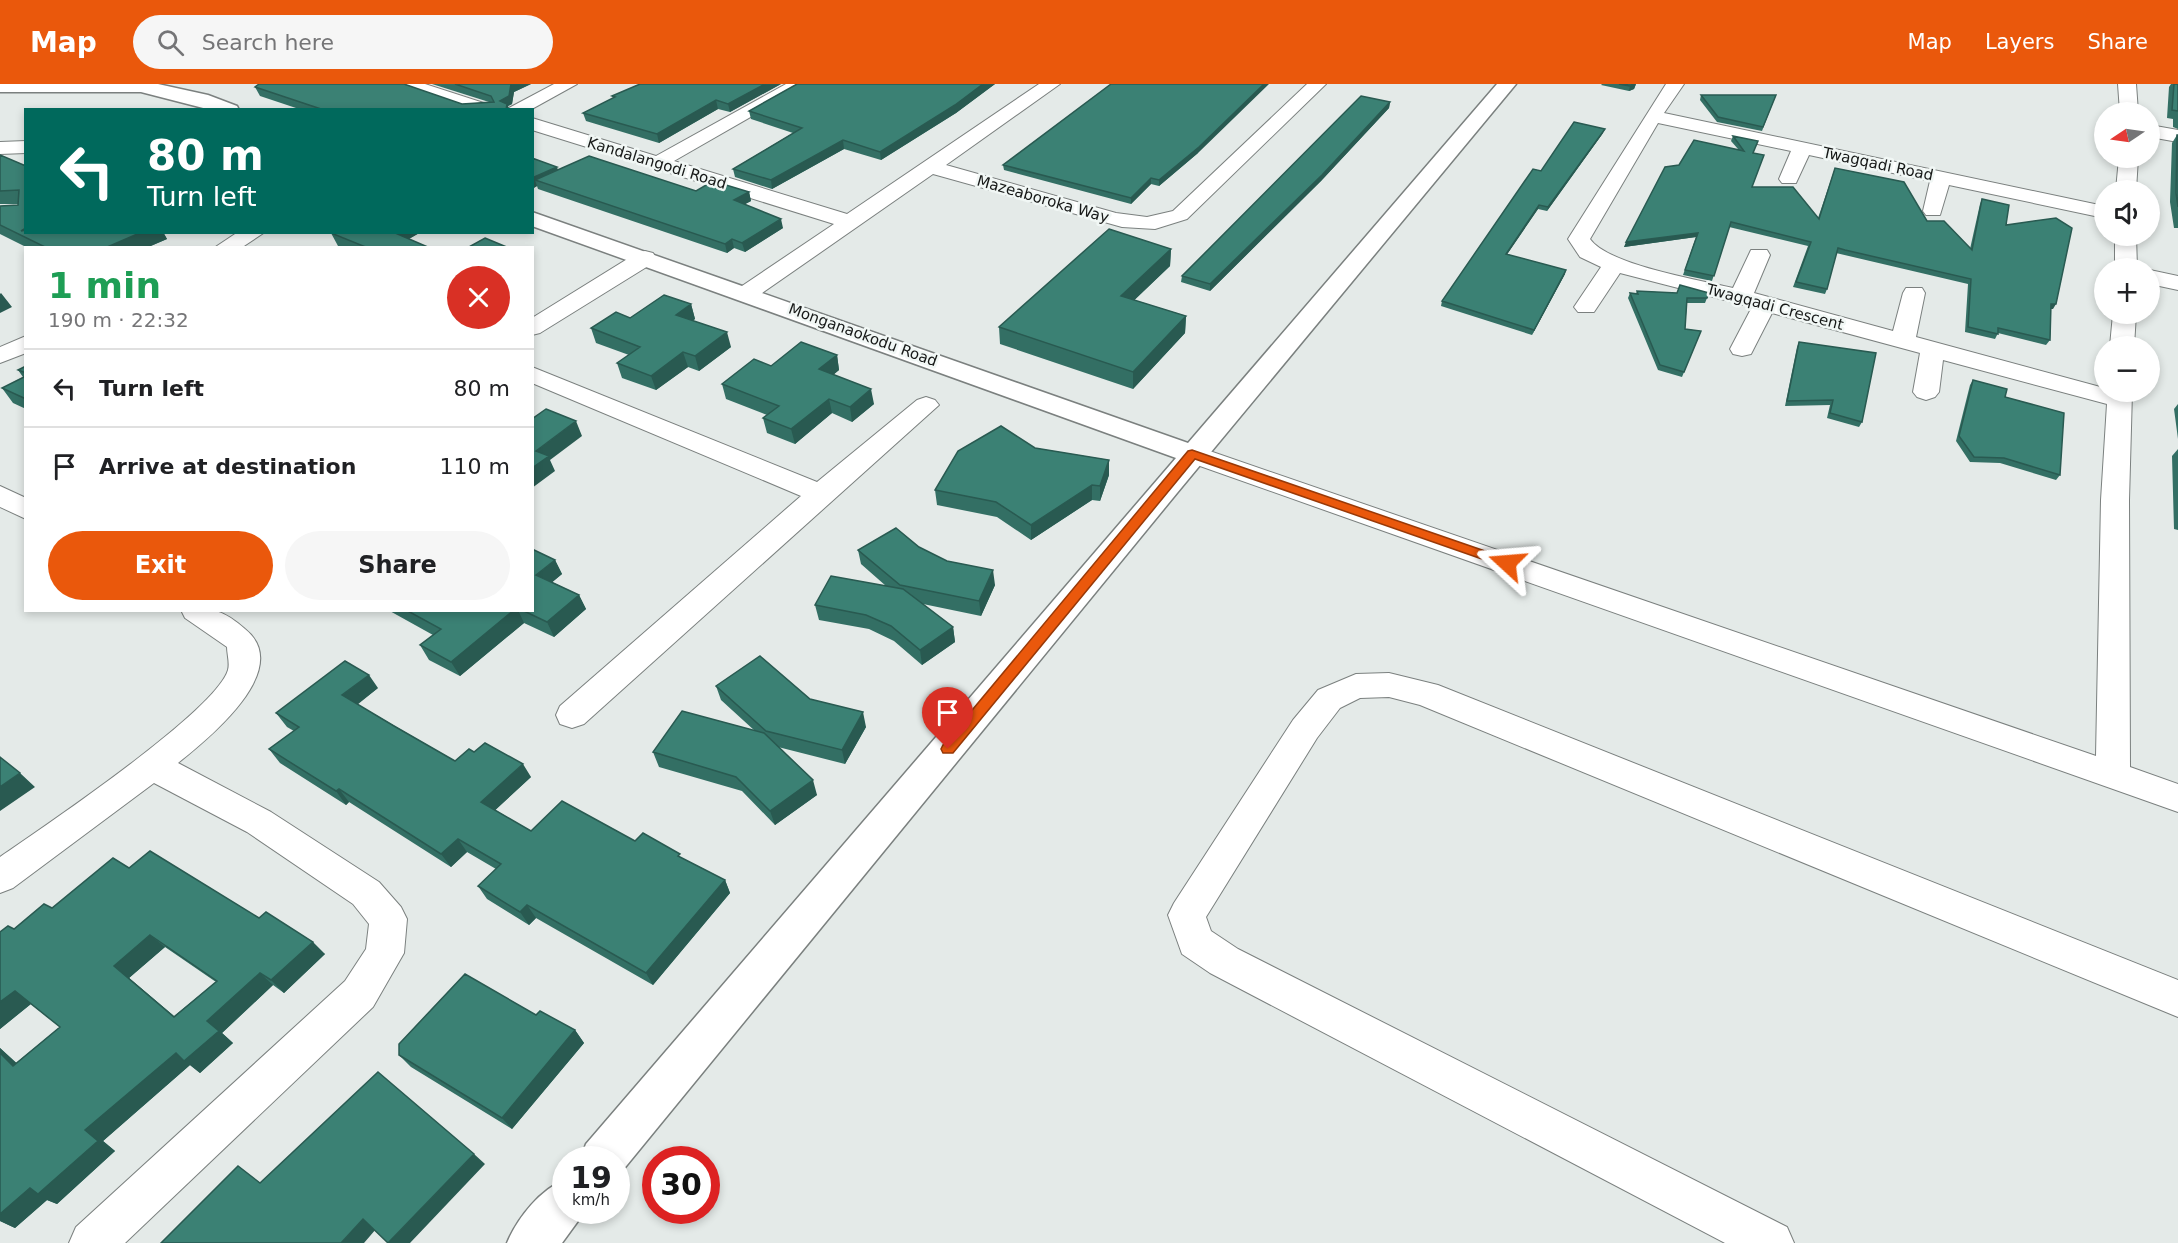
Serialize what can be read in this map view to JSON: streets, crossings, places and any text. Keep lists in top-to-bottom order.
{
  "streets": {
    "street": [
      "Kandalangodi Road",
      "Twagqadi Road",
      "Mazeaboroka Way",
      "Twagqadi Crescent",
      "Monganaokodu Road"
    ]
  },
  "crossings": [
    ["Twagqadi Road", "Twagqadi Crescent"]
  ],
  "north": "left",
  "page": {
    "header": "Map",
    "search": "Search here",
    "nav": ["Map", "Layers", "Share"],
    "map_buttons": ["+", "−"],
    "turn": ["80 m", "Turn left"],
    "heading": ["1 min", "190 m · 22:32"],
    "list": [
      {
        "name": "Turn left",
        "value": "80 m"
      },
      {
        "name": "Arrive at destination",
        "value": "110 m"
      }
    ],
    "buttons": ["Exit", "Share"],
    "speed": "19 km/h",
    "limit": "30"
  }
}
